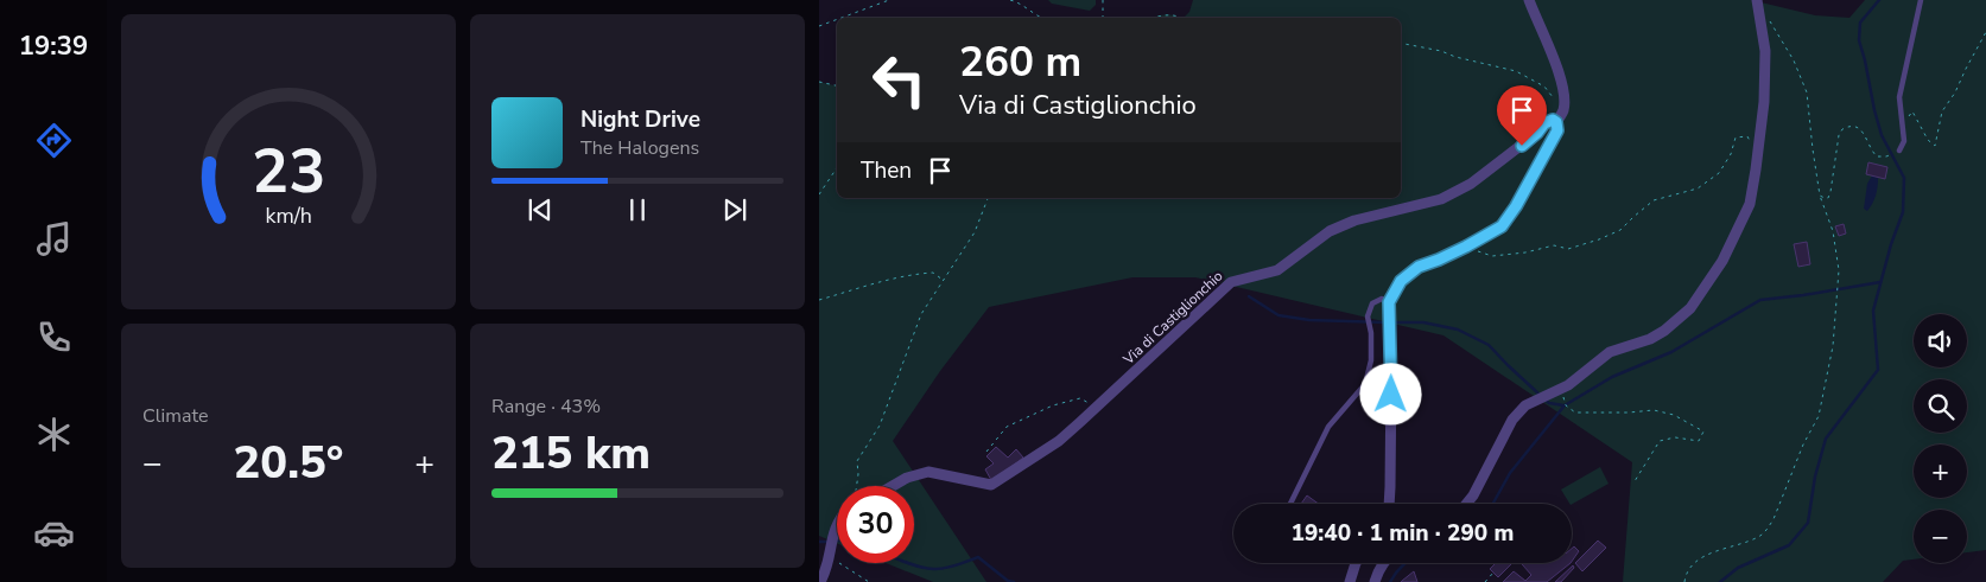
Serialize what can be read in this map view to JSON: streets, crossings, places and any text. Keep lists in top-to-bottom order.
{
  "streets": {
    "street": ["Via di Castiglionchio"]
  },
  "page": {
    "tabs": "19:39",
    "turn": ["260 m", "Via di Castiglionchio"],
    "song": ["Night Drive", "The Halogens"],
    "then": "Then",
    "map_buttons": ["+", "−"],
    "tile": [
      "Climate",
      ["Range · 43%", "215 km"]
    ],
    "heat": ["−", "20.5°", "+"],
    "limit": "30",
    "trip": "19:40 · 1 min · 290 m",
    "gauge": ["23", "km/h"]
  }
}
